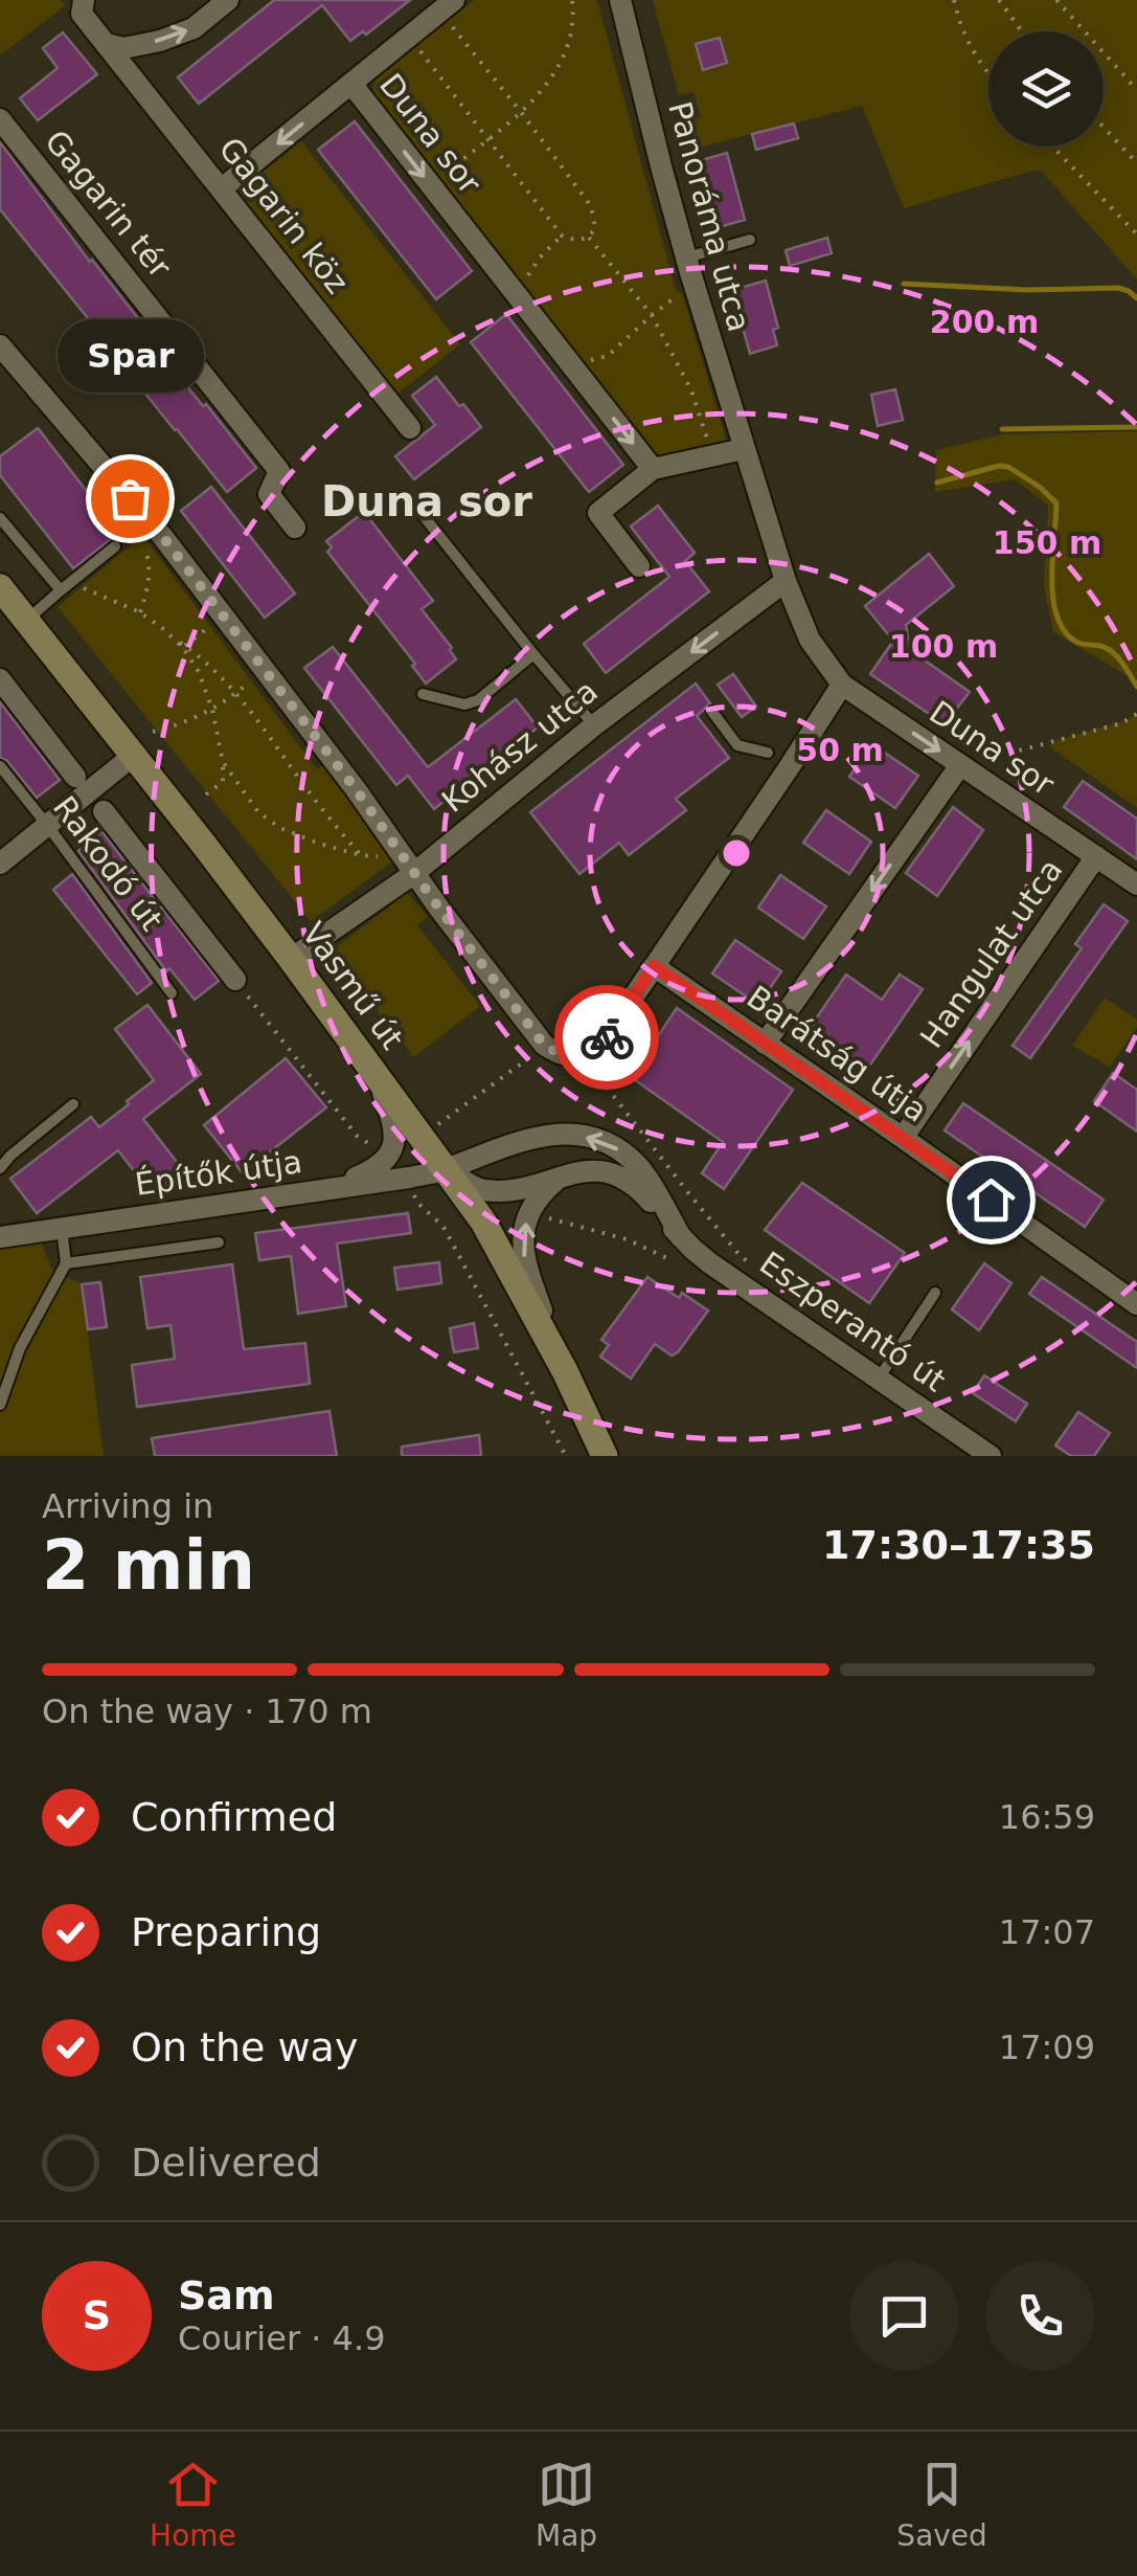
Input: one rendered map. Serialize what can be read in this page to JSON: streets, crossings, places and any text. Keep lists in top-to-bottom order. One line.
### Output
{"streets":{"street":["Duna sor","Gagarin tér","Gagarin köz","Panoráma utca","Kohász utca","Hangulat utca","Vasmű út","Barátság útja","Építők útja","Eszperantó út"],"lane":["Rakodó út"]},"crossings":[["Duna sor","Panoráma utca"],["Duna sor","Kohász utca"],["Duna sor","Hangulat utca"],["Kohász utca","Vasmű út"],["Hangulat utca","Barátság útja"],["Vasmű út","Építők útja"],["Vasmű út","Eszperantó út"],["Építők útja","Eszperantó út"]],"one_way":["Duna sor"],"districts":["Duna sor"],"places":["Spar"],"page":{"bubble":"Spar","heading":["2 min","Arriving in","17:30–17:35"],"panel":["Sam","Courier · 4.9"],"bar":"On the way · 170 m","list":[["Confirmed","16:59"],["Preparing","17:07"],["On the way","17:09"],"Delivered"],"round":"S","tabs":["Home","Map","Saved"]},"rings":["200 m","150 m","100 m","50 m"]}
